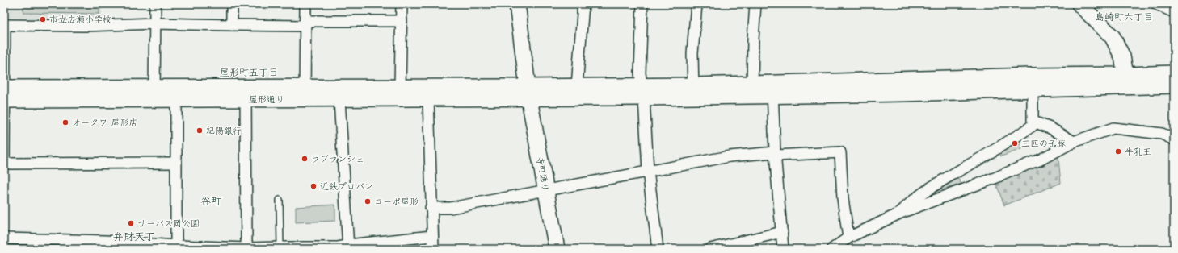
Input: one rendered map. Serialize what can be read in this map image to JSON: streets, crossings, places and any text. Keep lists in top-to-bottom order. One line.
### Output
{"streets":{"street":["屋形通り","寺町通り"]},"crossings":[["屋形通り","寺町通り"]],"districts":["島崎町六丁目","屋形町五丁目","谷町","弁財天丁"],"places":["市立広瀬小学校","オークワ 屋形店","紀陽銀行","三匹の子豚","牛乳王","ラブランシェ","近鉄プロパン","コーポ屋形","サーパス岡公園"]}
